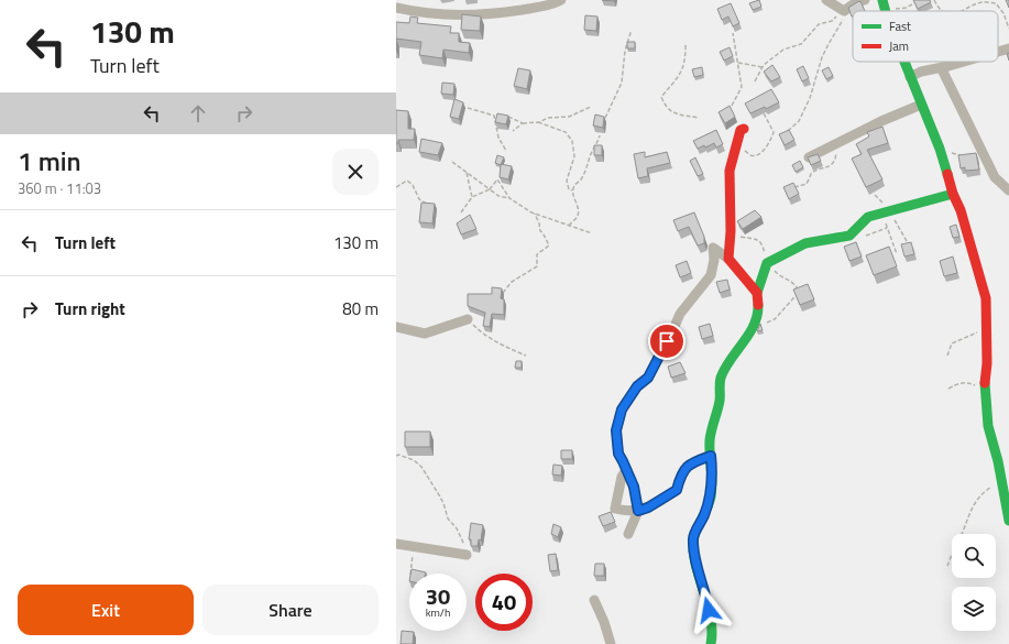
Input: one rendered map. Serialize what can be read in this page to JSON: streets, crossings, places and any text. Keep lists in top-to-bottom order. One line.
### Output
{"legend":["Fast","Jam"],"page":{"turn":["130 m","Turn left"],"heading":["1 min","360 m · 11:03"],"list":[{"name":"Turn left","value":"130 m"},{"name":"Turn right","value":"80 m"}],"speed":"30 km/h","limit":"40","buttons":["Exit","Share"]}}
